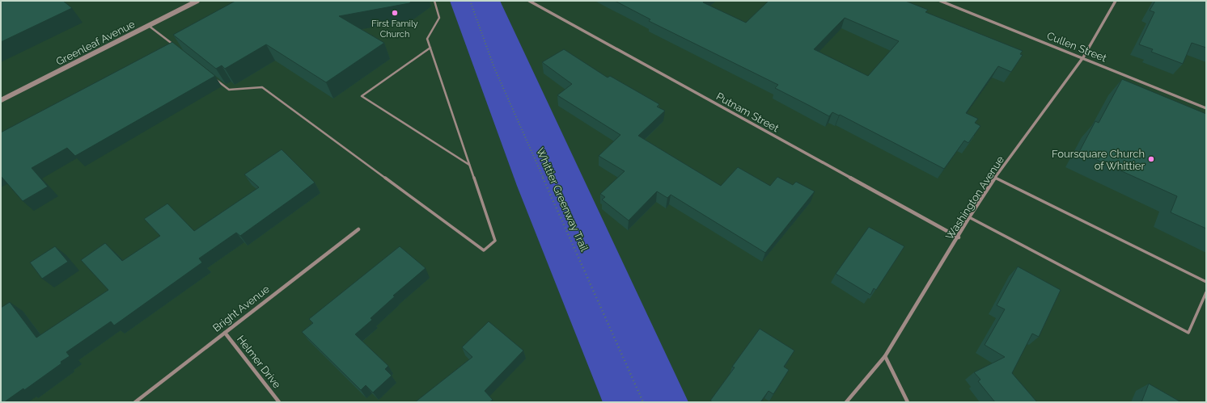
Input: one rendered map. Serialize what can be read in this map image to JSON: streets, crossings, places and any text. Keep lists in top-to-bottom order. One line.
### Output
{"streets":{"street":["Greenleaf Avenue","Cullen Street","Putnam Street","Washington Avenue","Bright Avenue","Helmer Drive"],"path":["Whittier Greenway Trail"]},"crossings":[["Cullen Street","Washington Avenue"],["Putnam Street","Washington Avenue"],["Bright Avenue","Helmer Drive"]],"places":["First Family Church","Foursquare Church of Whittier"]}
